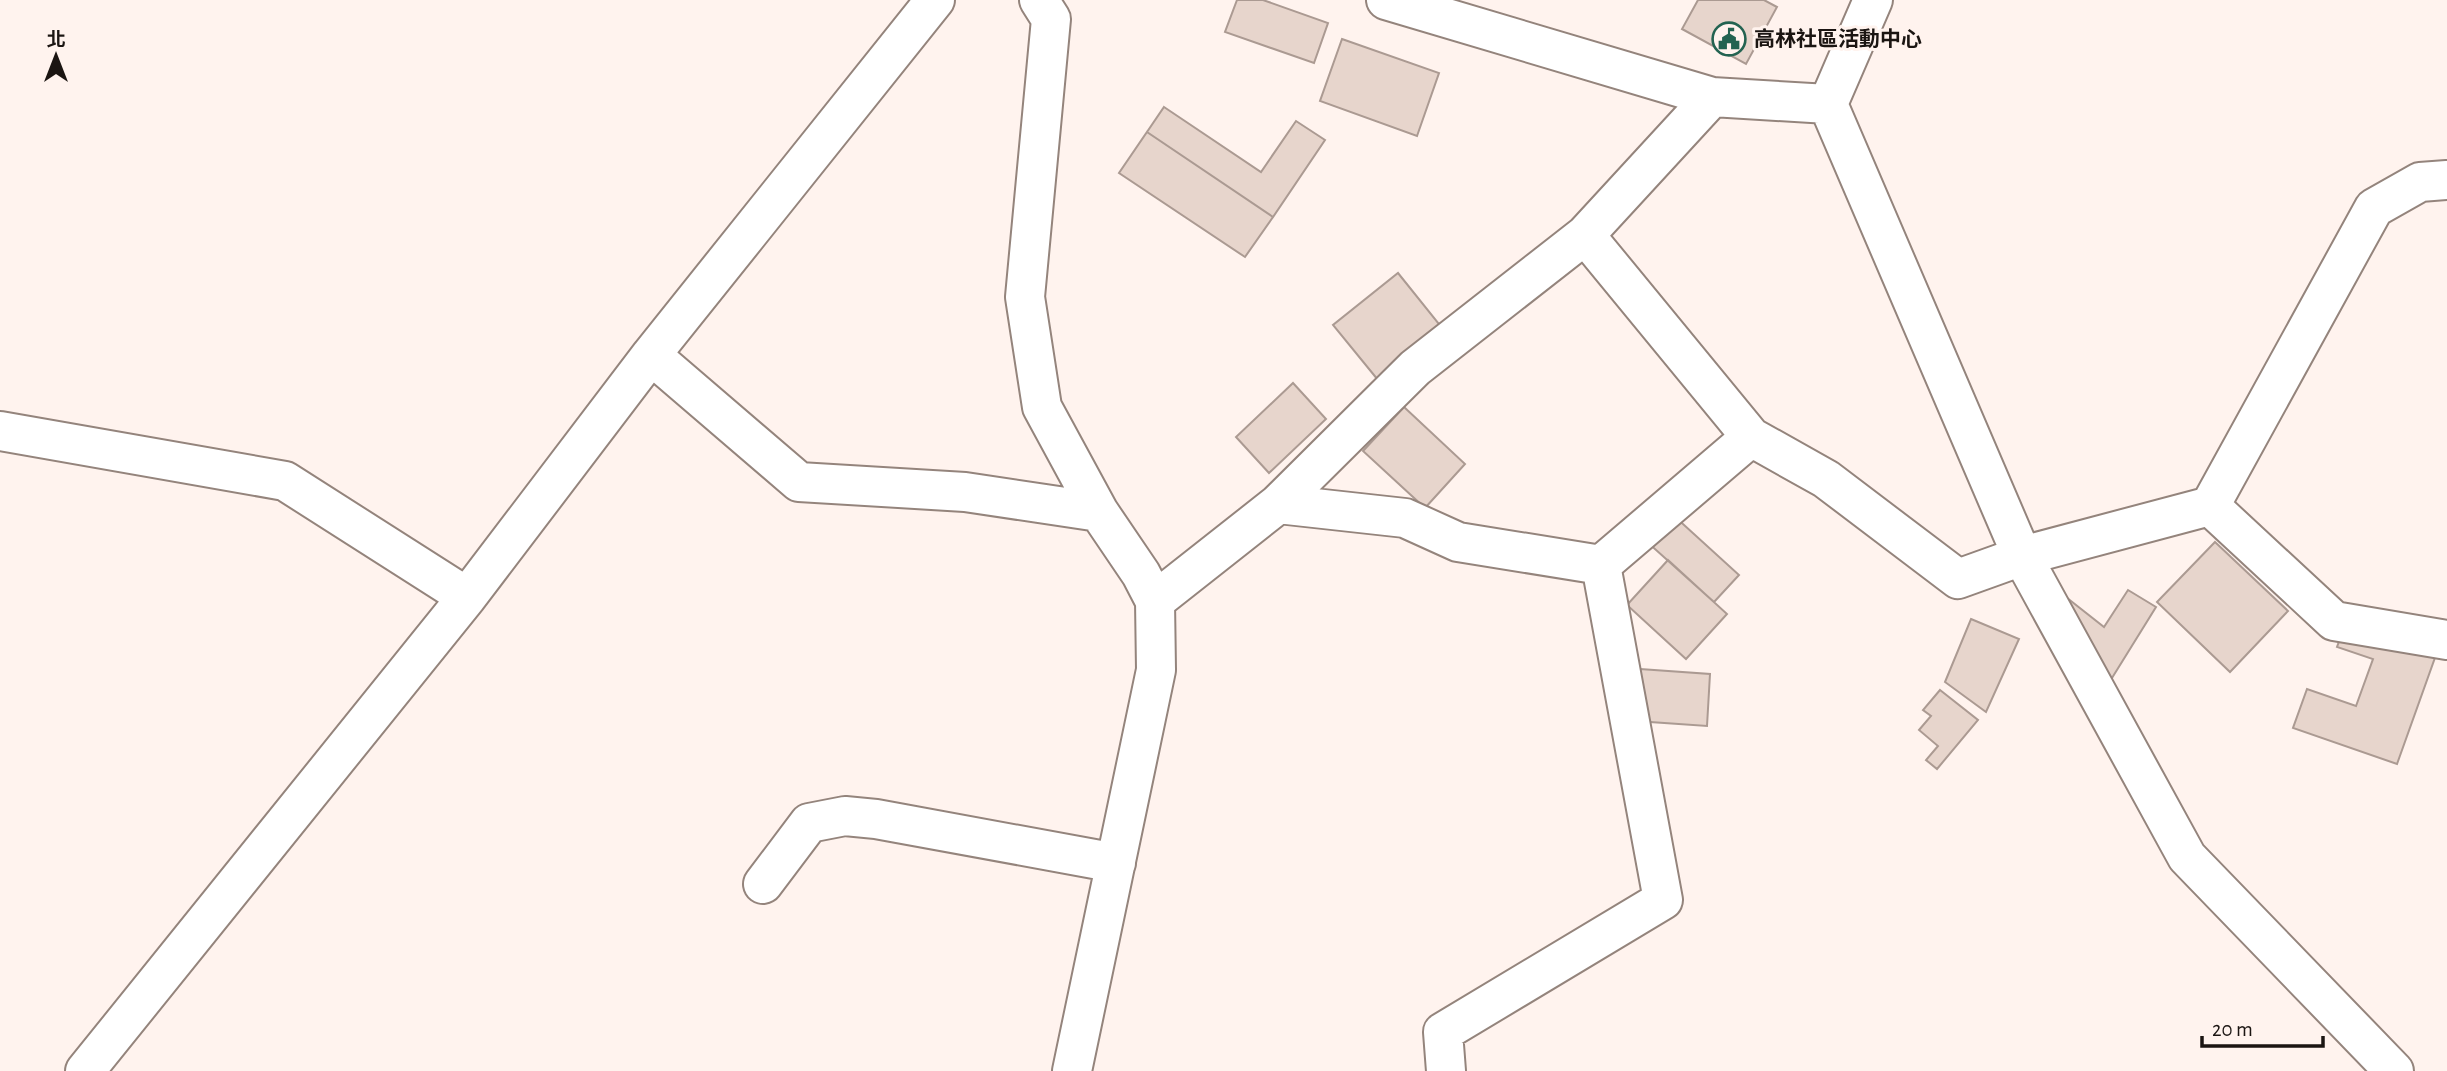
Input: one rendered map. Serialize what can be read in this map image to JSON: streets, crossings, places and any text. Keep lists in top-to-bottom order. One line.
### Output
{"places":{"public building":["高林社區活動中心"]},"scale_bar":"20 m","north":"top"}
